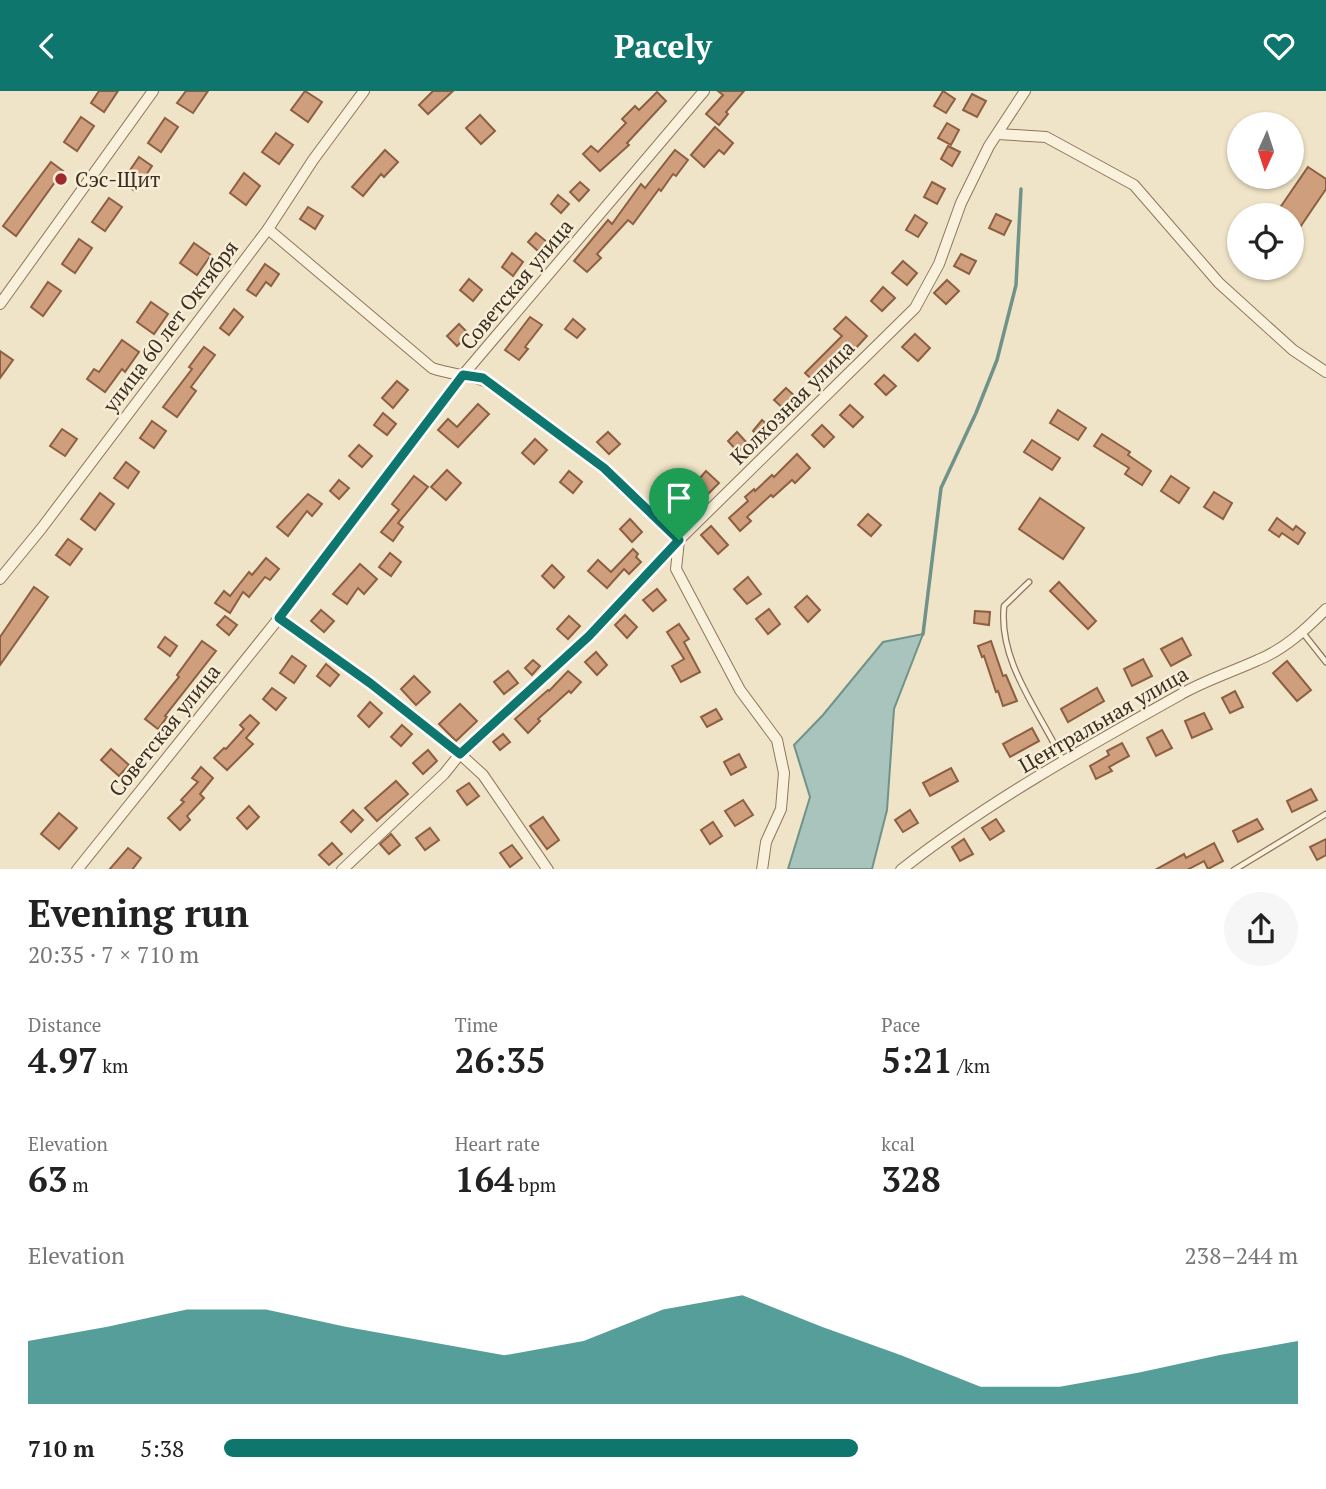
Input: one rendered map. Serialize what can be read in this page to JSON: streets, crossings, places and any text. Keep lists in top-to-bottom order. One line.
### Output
{"streets":{"street":["Советская улица","улица 60 лет Октября","Колхозная улица","Центральная улица"]},"places":["Сэс-Щит"],"north":"bottom","page":{"header":"Pacely","heading":["Evening run","20:35 · 7 × 710 m"],"stats":[["Distance","4.97 km"],["Time","26:35"],["Pace","5:21 /km"],["Elevation","63 m"],["Heart rate","164 bpm"],["kcal","328"]],"chart":["Elevation","238–244 m"],"list":[{"name":"710 m","note":"5:38"}]}}
